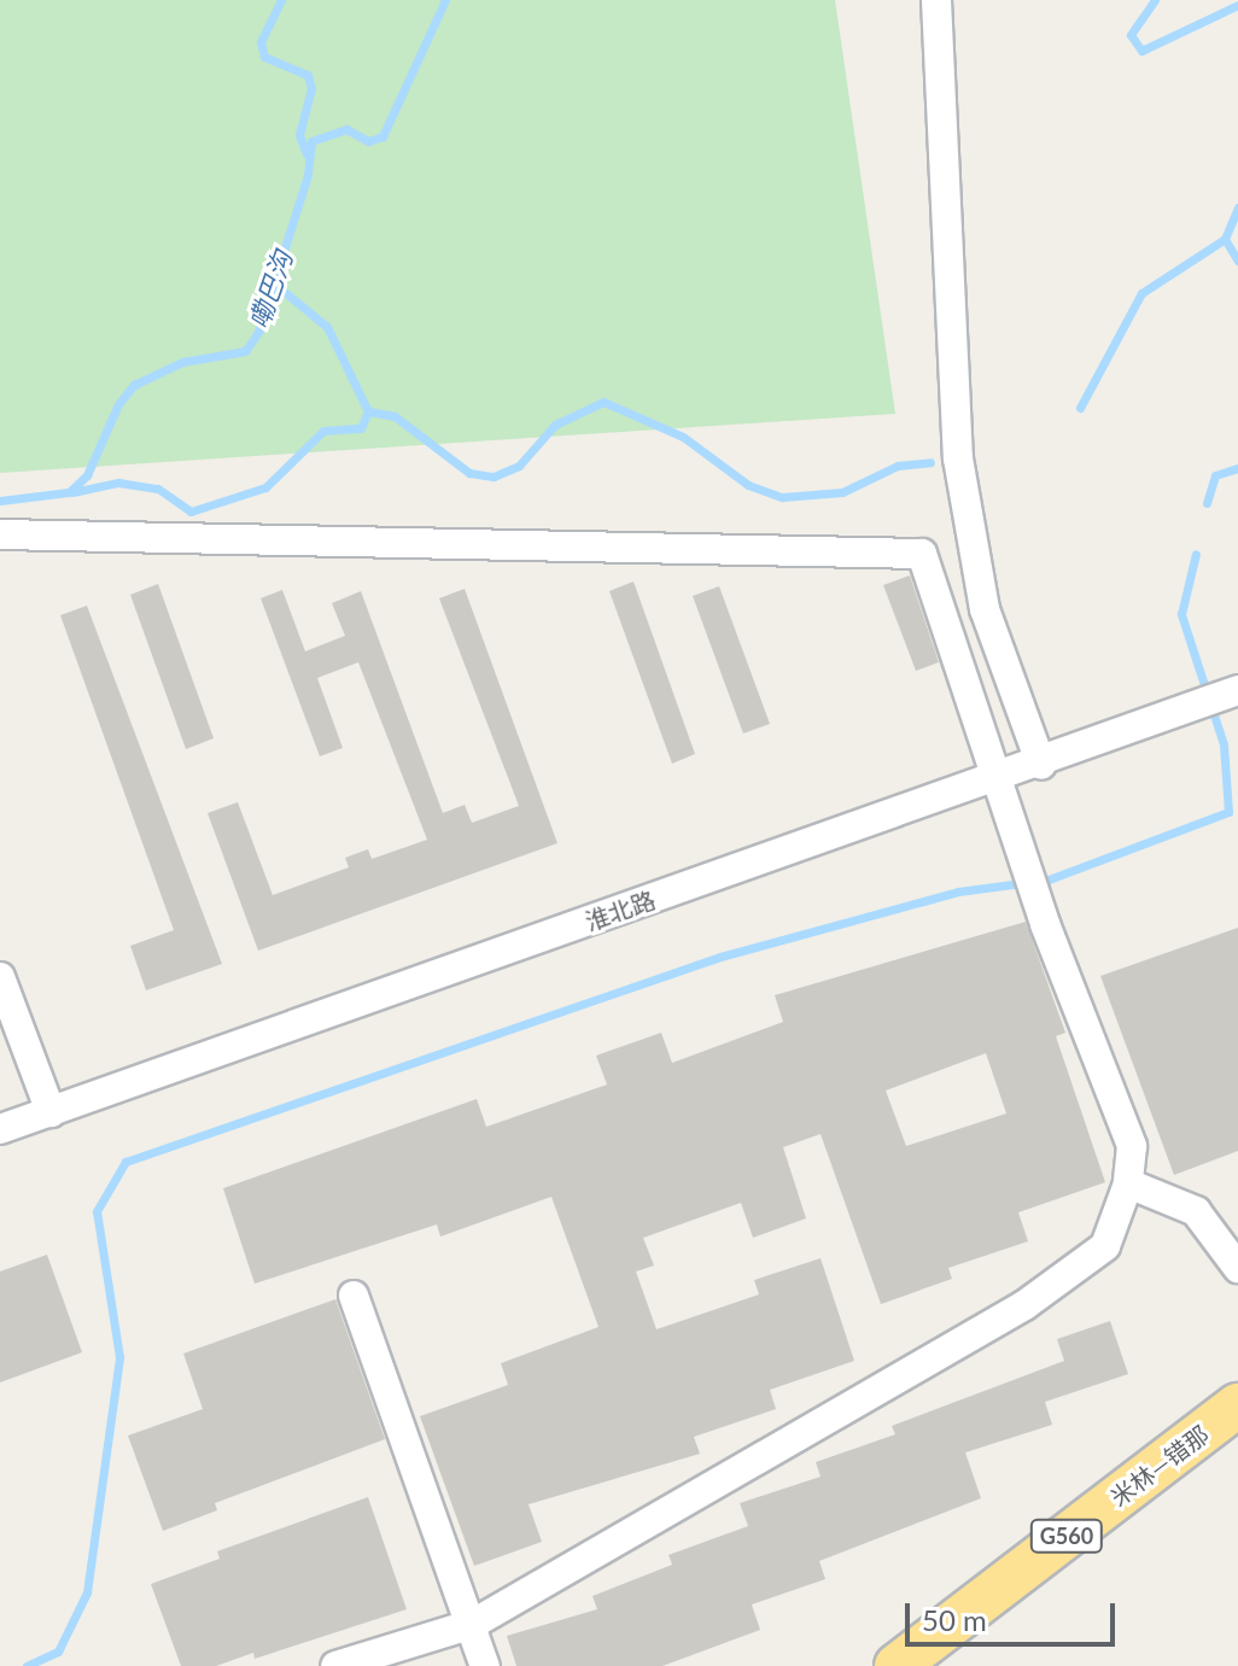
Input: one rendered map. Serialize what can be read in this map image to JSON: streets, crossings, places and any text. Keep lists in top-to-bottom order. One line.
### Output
{"streets":{"highway":["米林—错那","G560"],"street":["淮北路"]},"water":["嘞巴沟"],"scale_bar":"50 m"}
